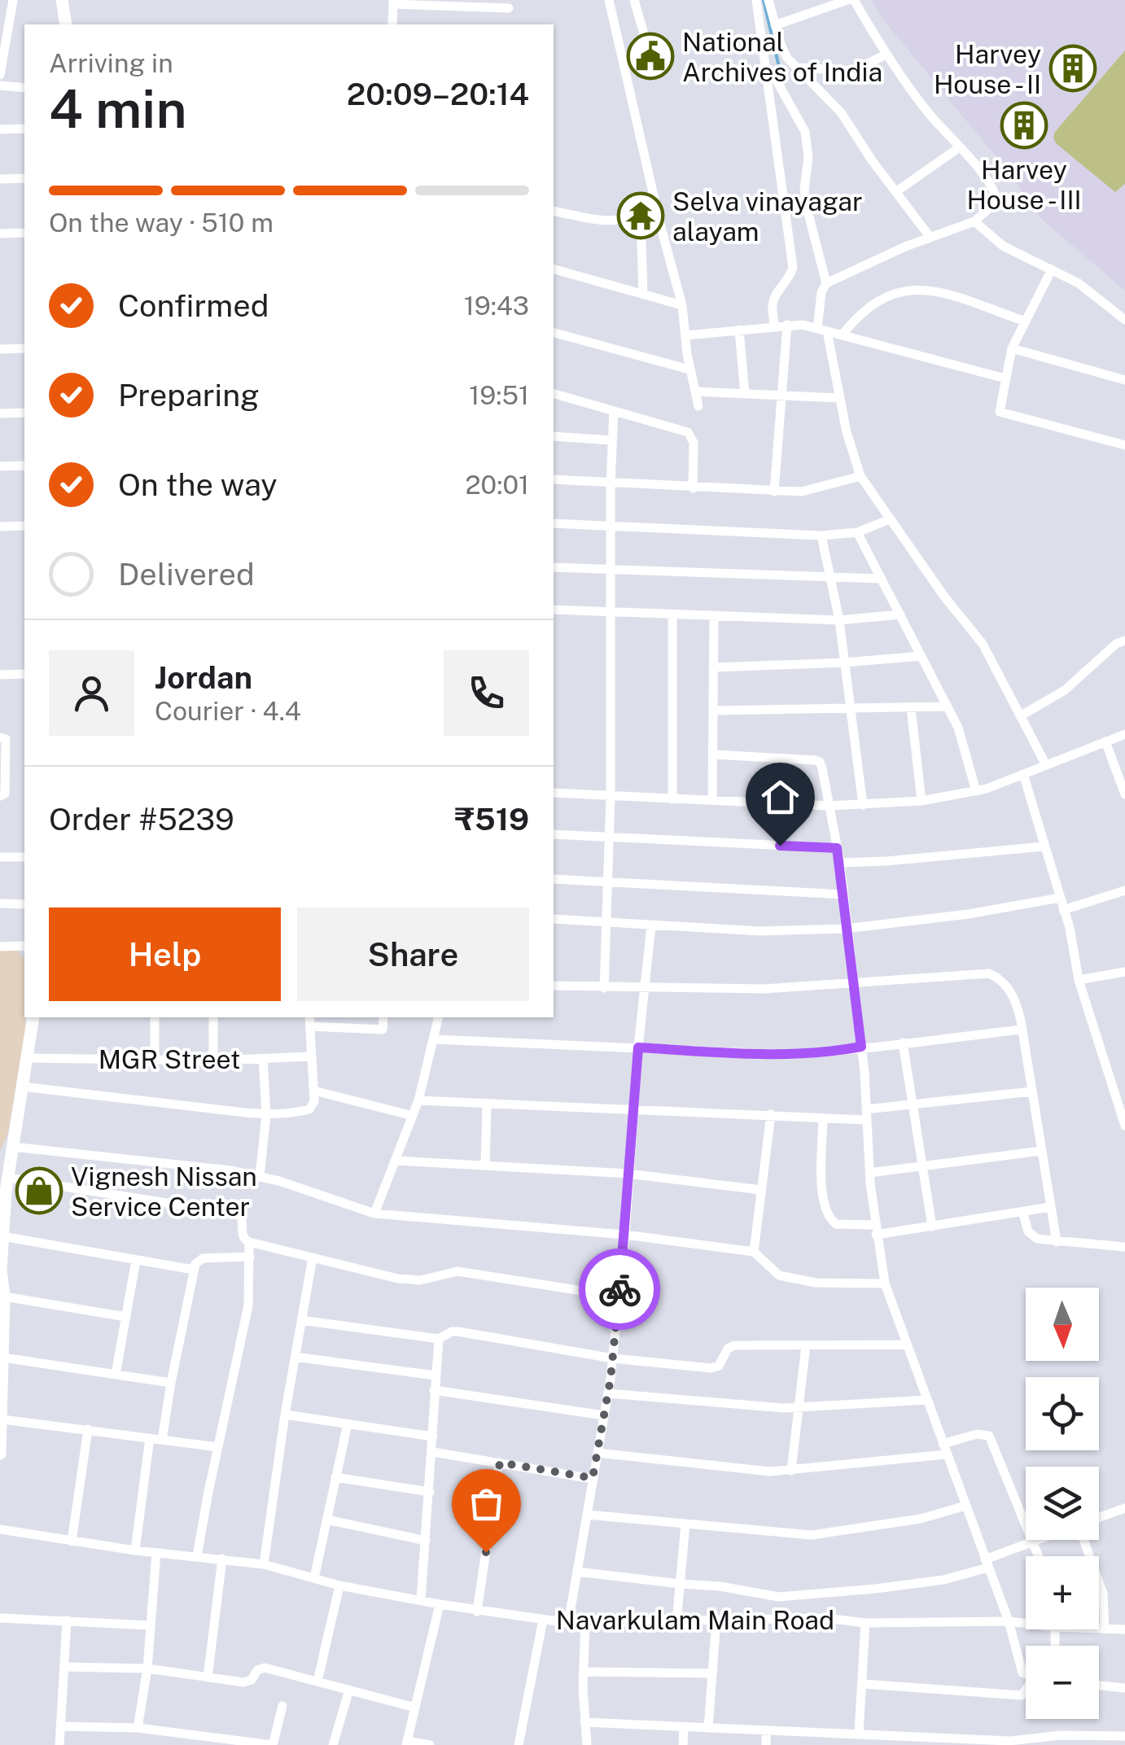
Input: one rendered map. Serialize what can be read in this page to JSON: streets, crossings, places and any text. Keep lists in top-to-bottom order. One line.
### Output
{"streets":{"street":["MGR Street","Navarkulam Main Road"]},"places":{"public building":["National Archives of India"],"building":["Harvey House - II","Harvey House - III"],"temple":["Selva vinayagar alayam"],"shop":["Vignesh Nissan Service Center"]},"north":"bottom","page":{"heading":["4 min","Arriving in","20:09–20:14"],"panel":["Jordan","Courier · 4.4","Order #5239","₹519"],"bar":"On the way · 510 m","list":[["Confirmed","19:43"],["Preparing","19:51"],["On the way","20:01"],"Delivered"],"buttons":["Help","Share"],"map_buttons":["+","−"]}}
